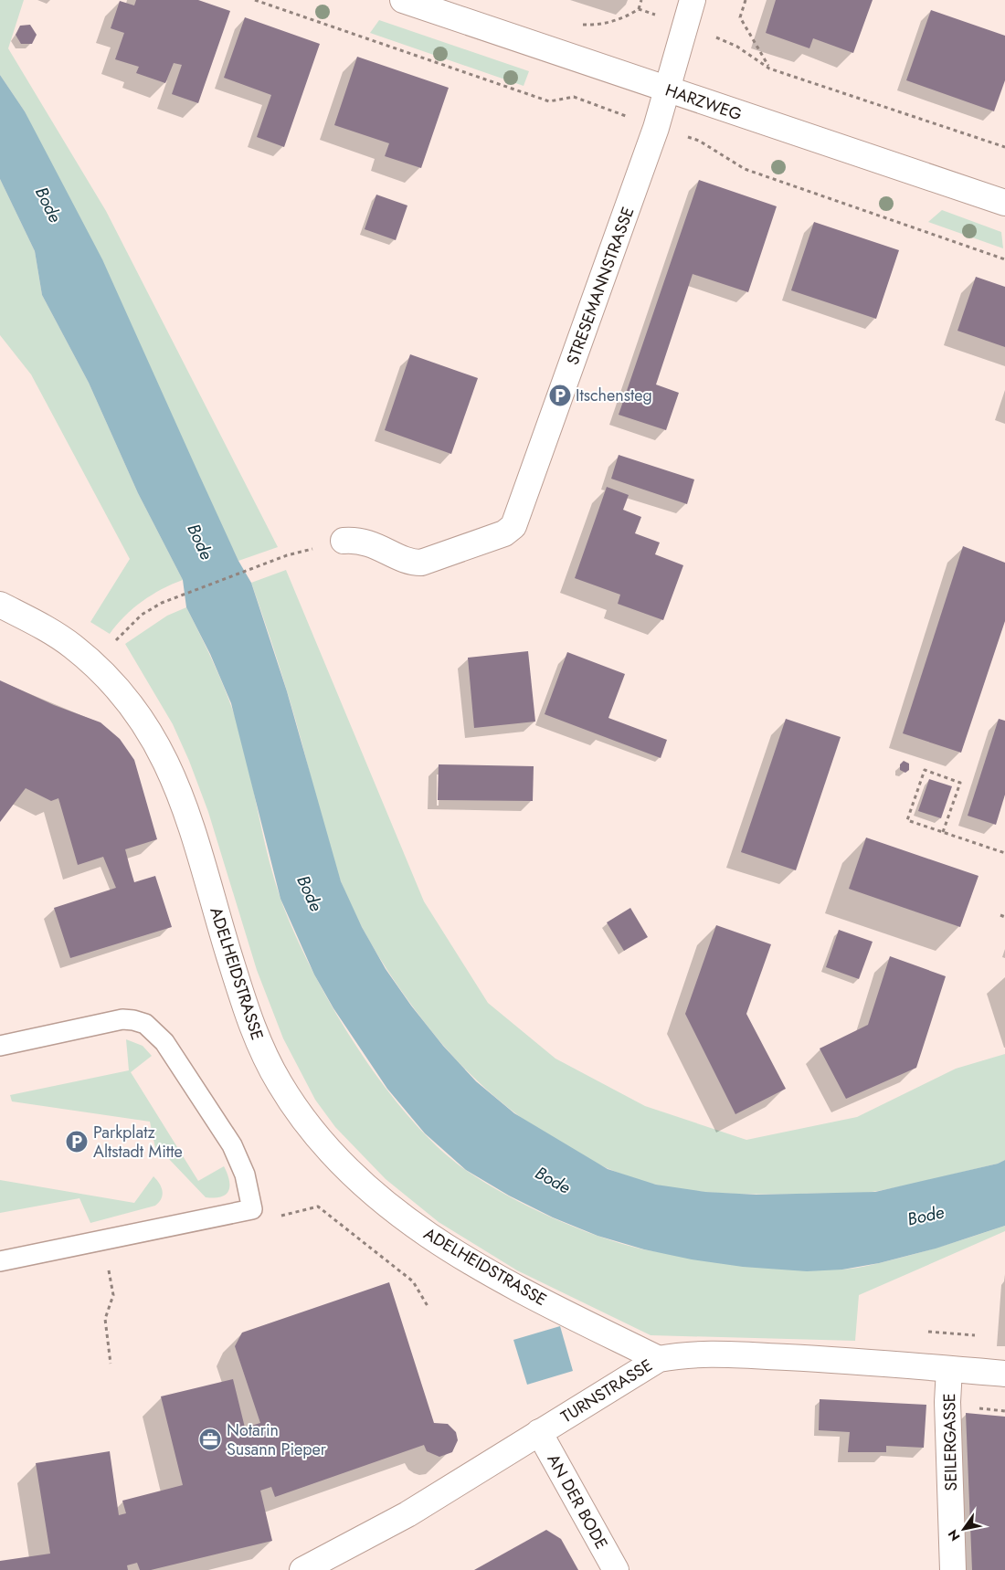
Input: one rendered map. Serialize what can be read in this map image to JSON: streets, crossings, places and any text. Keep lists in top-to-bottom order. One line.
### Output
{"streets":{"street":["HARZWEG","STRESEMANNSTRASSE","ADELHEIDSTRASSE","TURNSTRASSE","SEILERGASSE","AN DER BODE"]},"crossings":[["HARZWEG","STRESEMANNSTRASSE"],["ADELHEIDSTRASSE","TURNSTRASSE"],["TURNSTRASSE","SEILERGASSE"],["TURNSTRASSE","AN DER BODE"]],"water":["Bode"],"places":{"parking":["Itschensteg","Parkplatz Altstadt Mitte"],"office":["Notarin Susann Pieper"]},"north":"bottom left"}
